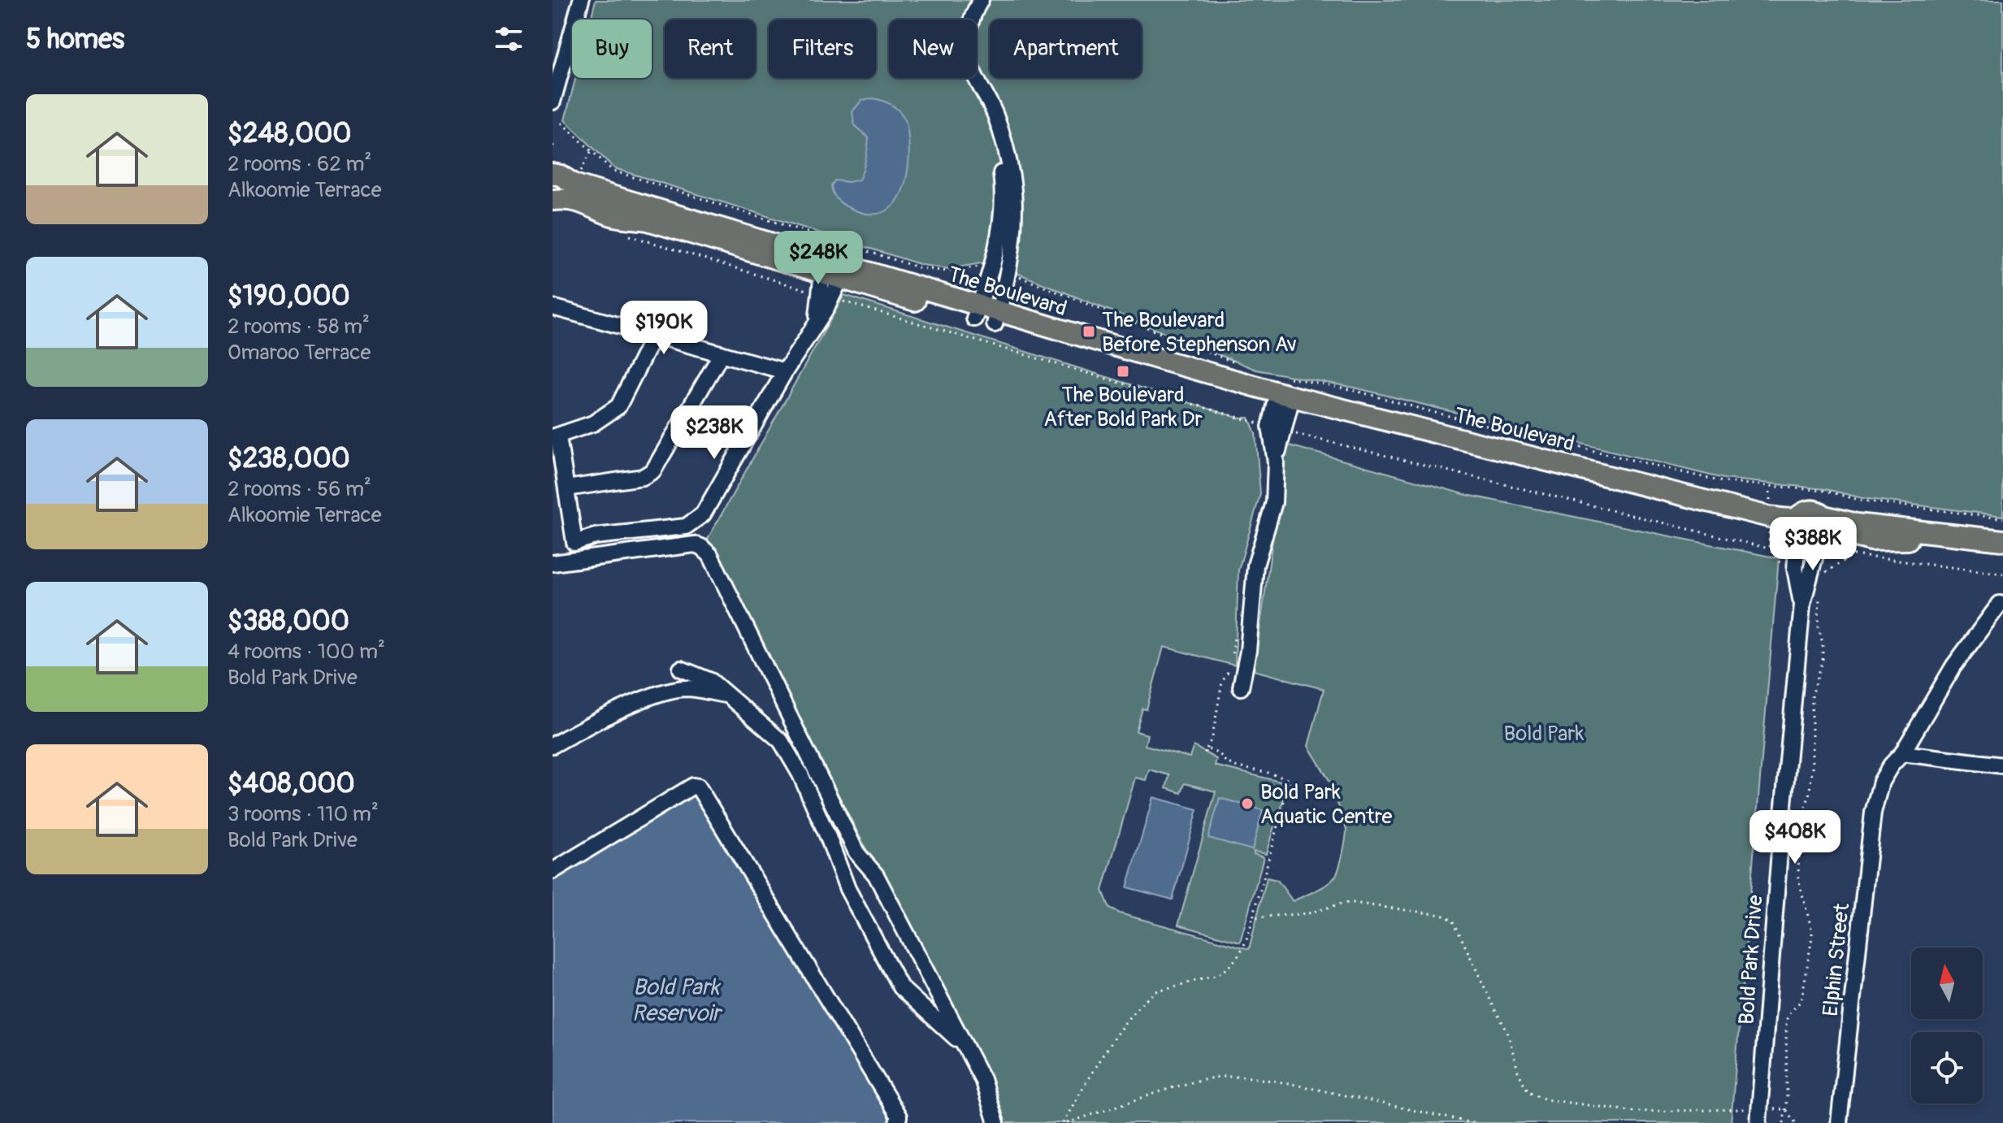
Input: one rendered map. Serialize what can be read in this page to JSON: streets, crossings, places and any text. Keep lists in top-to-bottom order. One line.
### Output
{"streets":{"main road":["The Boulevard"],"street":["Bold Park Drive","Elphin Street"]},"crossings":[["The Boulevard","Bold Park Drive"]],"water":["Bold Park Reservoir"],"parks":["Bold Park"],"places":{"transit":["The Boulevard Before Stephenson Av","The Boulevard After Bold Park Dr"],"other":["Bold Park Aquatic Centre"]},"north":"top","page":{"heading":"5 homes","chip":["Buy","Rent","Filters","New","Apartment"],"list":[{"name":"$248,000","note":"2 rooms · 62 m² · Alkoomie Terrace"},{"name":"$190,000","note":"2 rooms · 58 m² · Omaroo Terrace"},{"name":"$238,000","note":"2 rooms · 56 m² · Alkoomie Terrace"},{"name":"$388,000","note":"4 rooms · 100 m² · Bold Park Drive"},{"name":"$408,000","note":"3 rooms · 110 m² · Bold Park Drive"}],"price":["$248K","$190K","$238K","$388K","$408K"]}}
